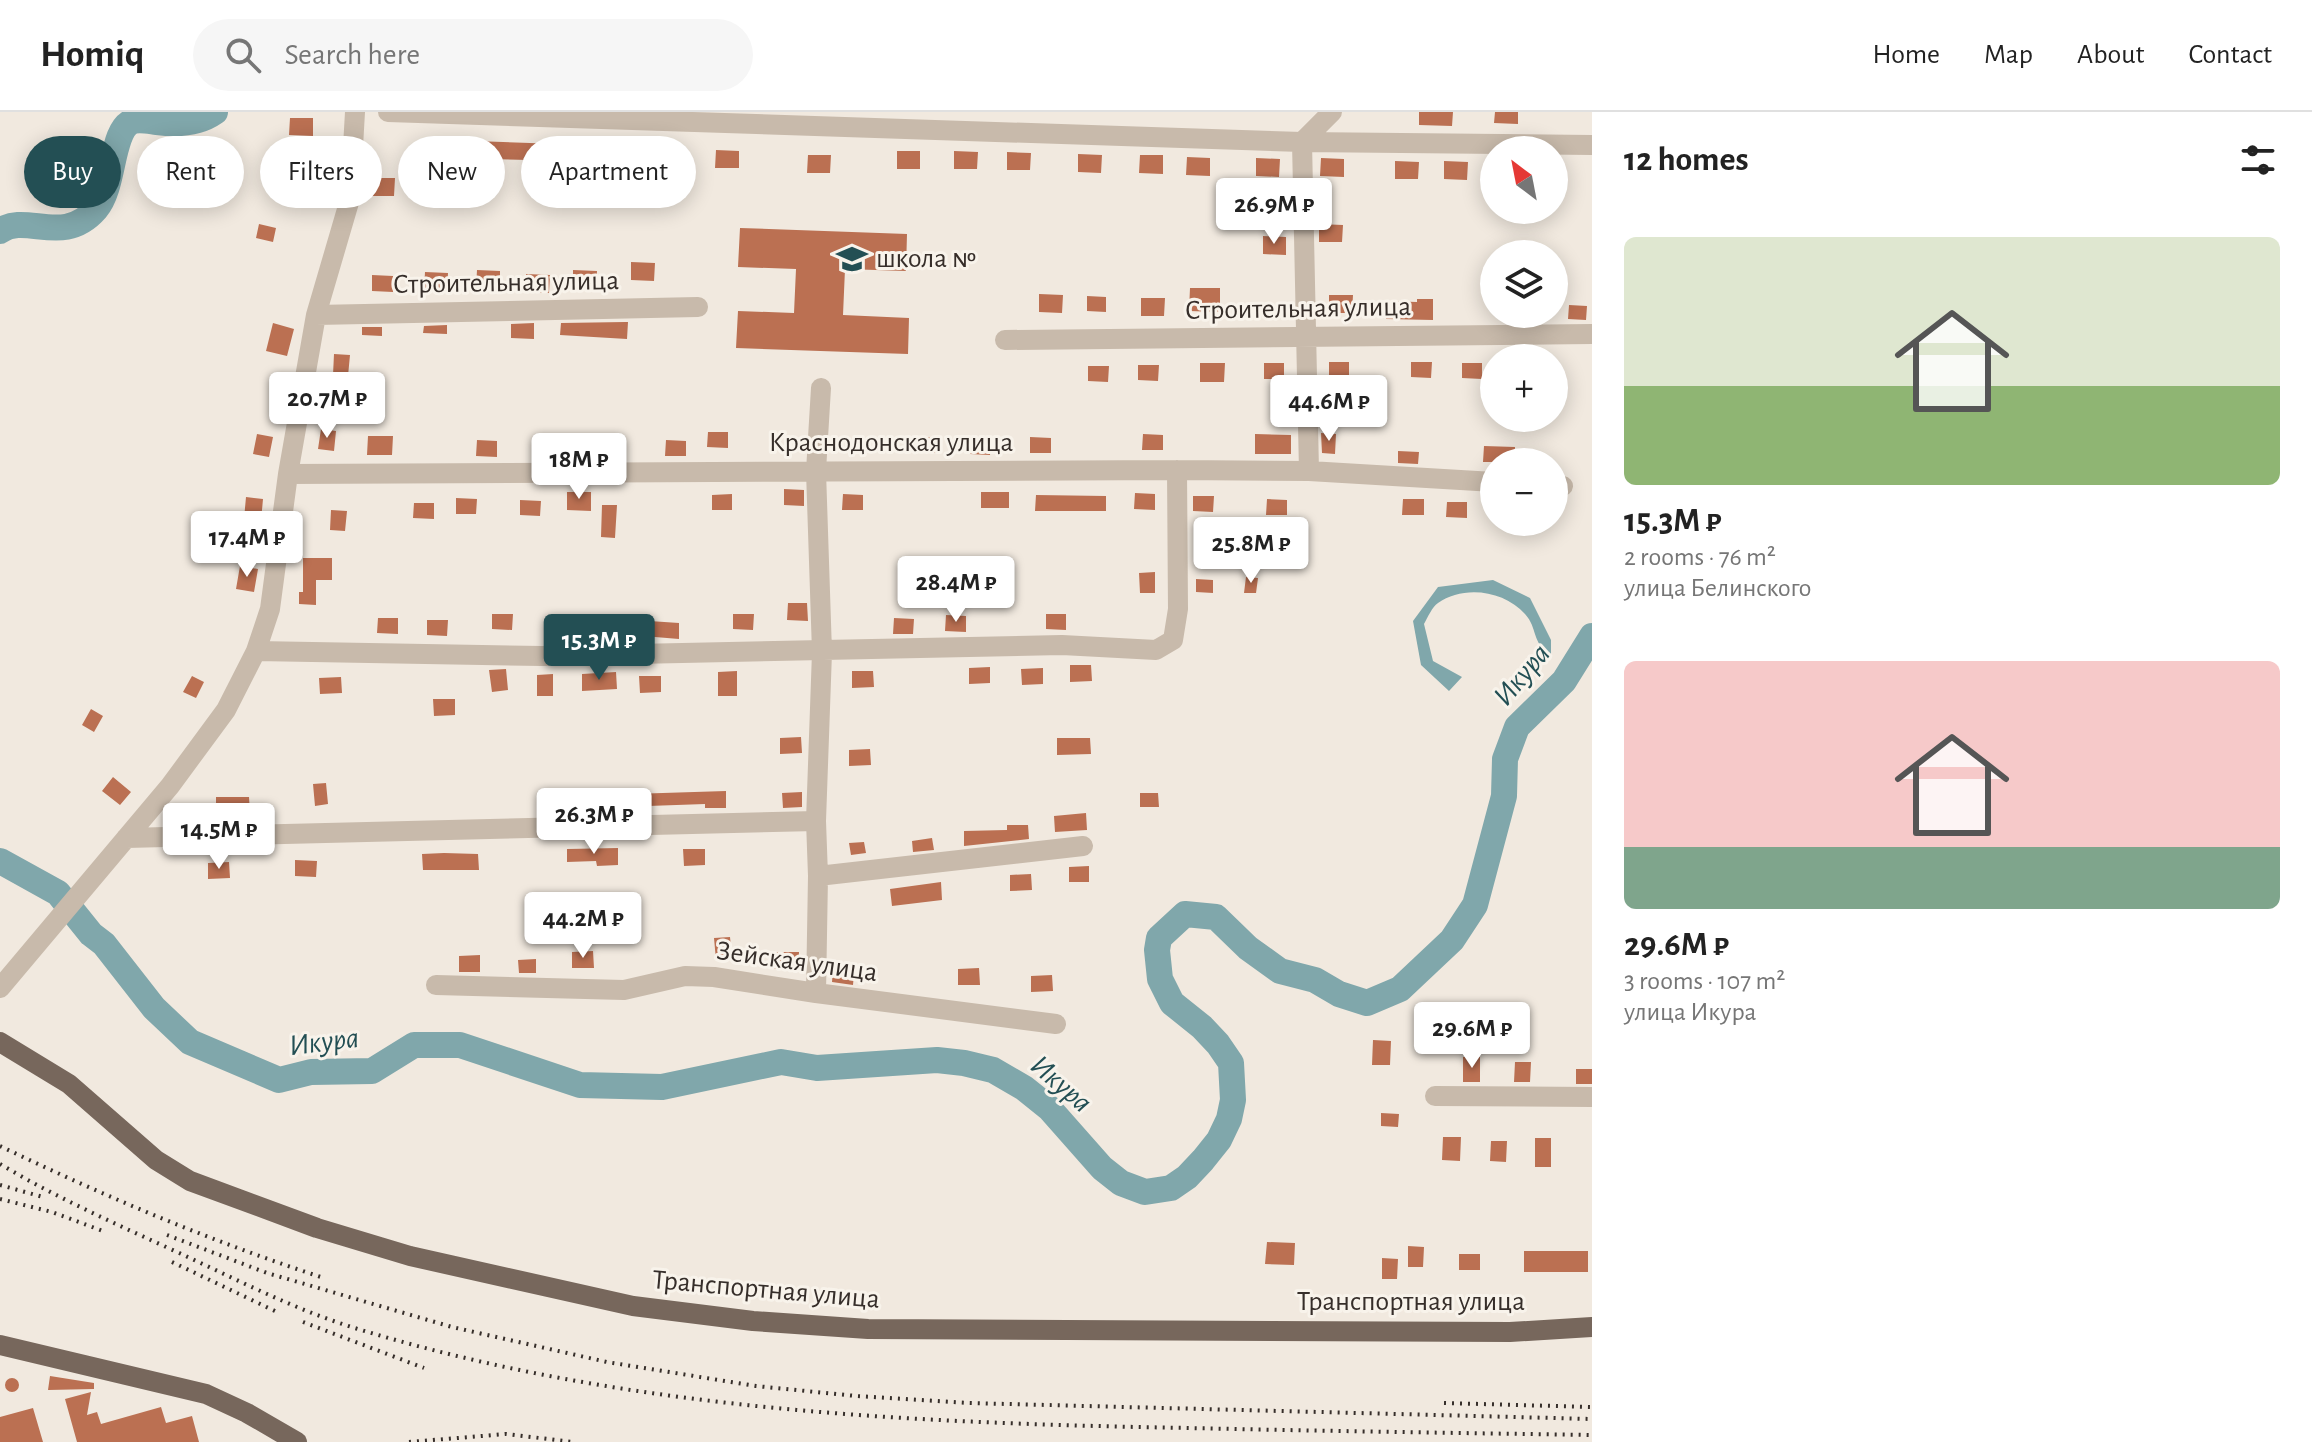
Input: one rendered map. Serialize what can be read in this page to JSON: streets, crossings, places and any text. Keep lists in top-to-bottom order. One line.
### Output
{"streets":{"main road":["Транспортная улица"],"street":["Строительная улица","Краснодонская улица","Зейская улица"]},"water":["Икура"],"places":{"school or university":["школа №"]},"north":"top left","page":{"header":"Homiq","search":"Search here","nav":["Home","Map","About","Contact"],"heading":"12 homes","map_buttons":["+","−"],"chip":["Buy","Rent","Filters","New","Apartment"],"price":["26.9M ₽","20.7M ₽","44.6M ₽","18M ₽","17.4M ₽","25.8M ₽","28.4M ₽","15.3M ₽","26.3M ₽","14.5M ₽","44.2M ₽","29.6M ₽"],"list":[{"name":"15.3M ₽","note":"2 rooms · 76 m² · улица Белинского"},{"name":"29.6M ₽","note":"3 rooms · 107 m² · улица Икура"}]}}
